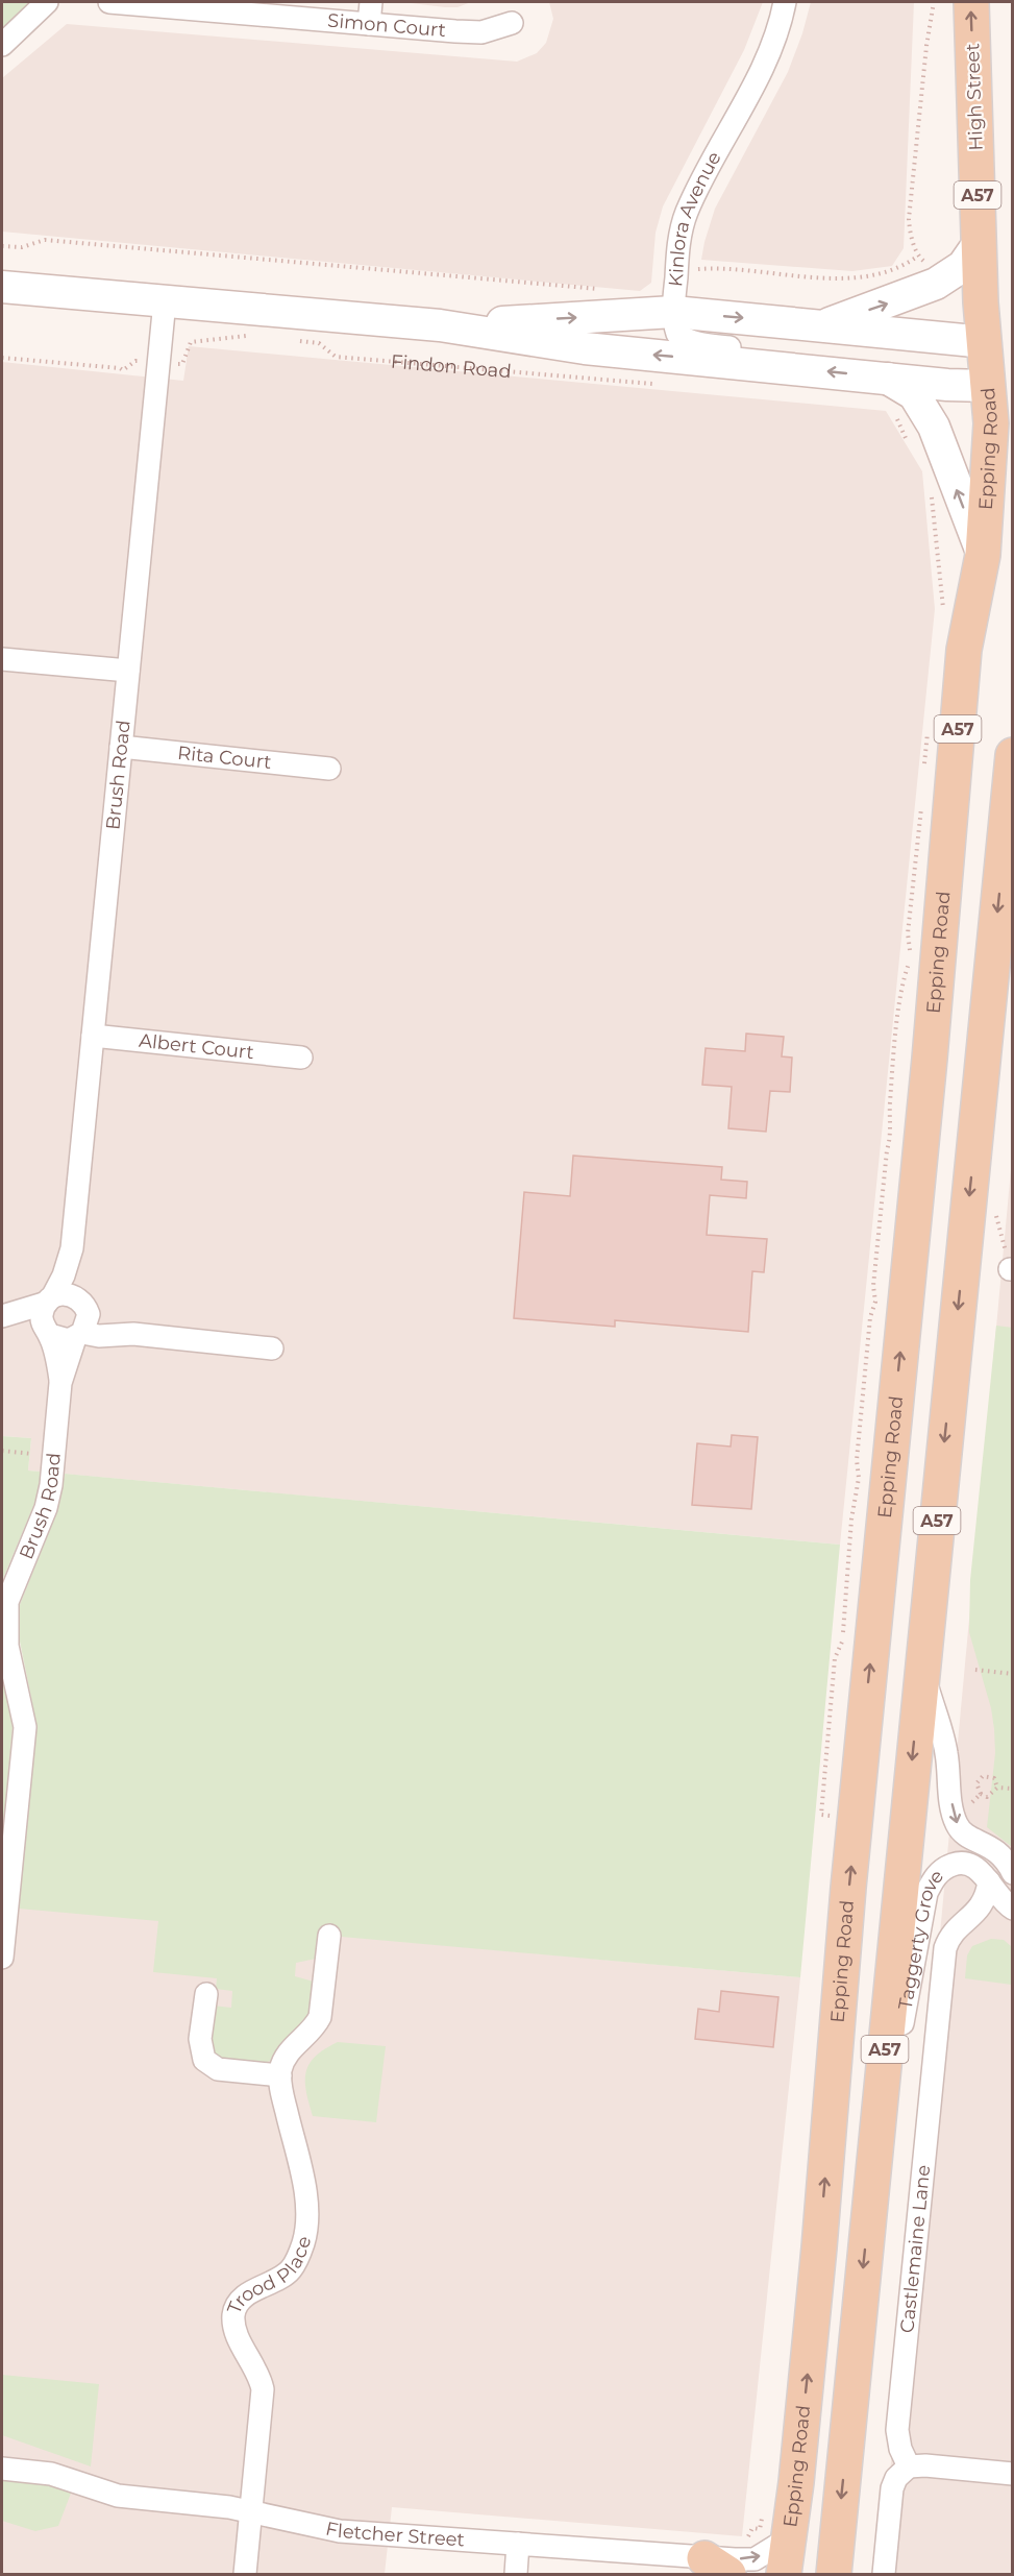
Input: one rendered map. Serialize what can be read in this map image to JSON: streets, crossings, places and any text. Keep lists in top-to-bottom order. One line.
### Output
{"streets":{"main road":["High Street","A57","Findon Road","Epping Road"],"street":["Simon Court","Kinlora Avenue","Rita Court","Brush Road","Albert Court","Taggerty Grove","Castlemaine Lane","Trood Place","Fletcher Street"]},"crossings":[["High Street","Findon Road"],["High Street","Epping Road"],["A57","Taggerty Grove"],["Kinlora Avenue","Findon Road"],["Findon Road","Epping Road"],["Findon Road","Brush Road"],["Epping Road","Fletcher Street"],["Rita Court","Brush Road"],["Brush Road","Albert Court"],["Taggerty Grove","Castlemaine Lane"],["Trood Place","Fletcher Street"]],"one_way":["High Street"]}
